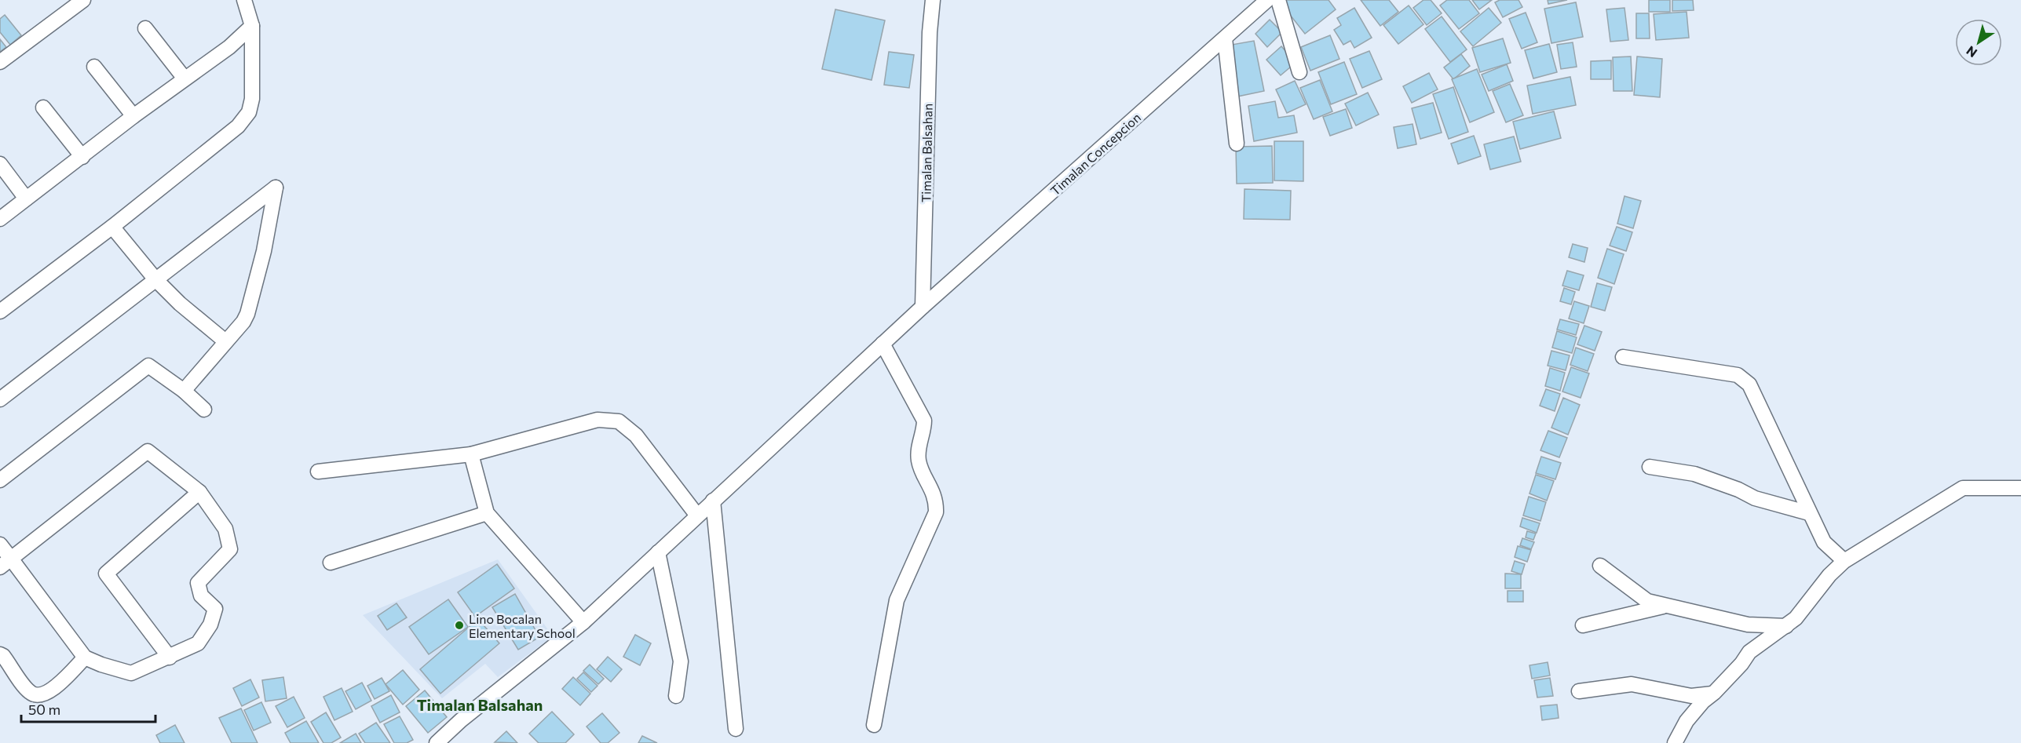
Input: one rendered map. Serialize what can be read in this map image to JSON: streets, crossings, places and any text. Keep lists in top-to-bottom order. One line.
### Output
{"streets":{"street":["Timalan Balsahan","Timalan Concepcion"]},"crossings":[["Timalan Balsahan","Timalan Concepcion"]],"districts":["Timalan Balsahan"],"places":["Lino Bocalan Elementary School"],"scale_bar":"50 m","north":"bottom left"}
